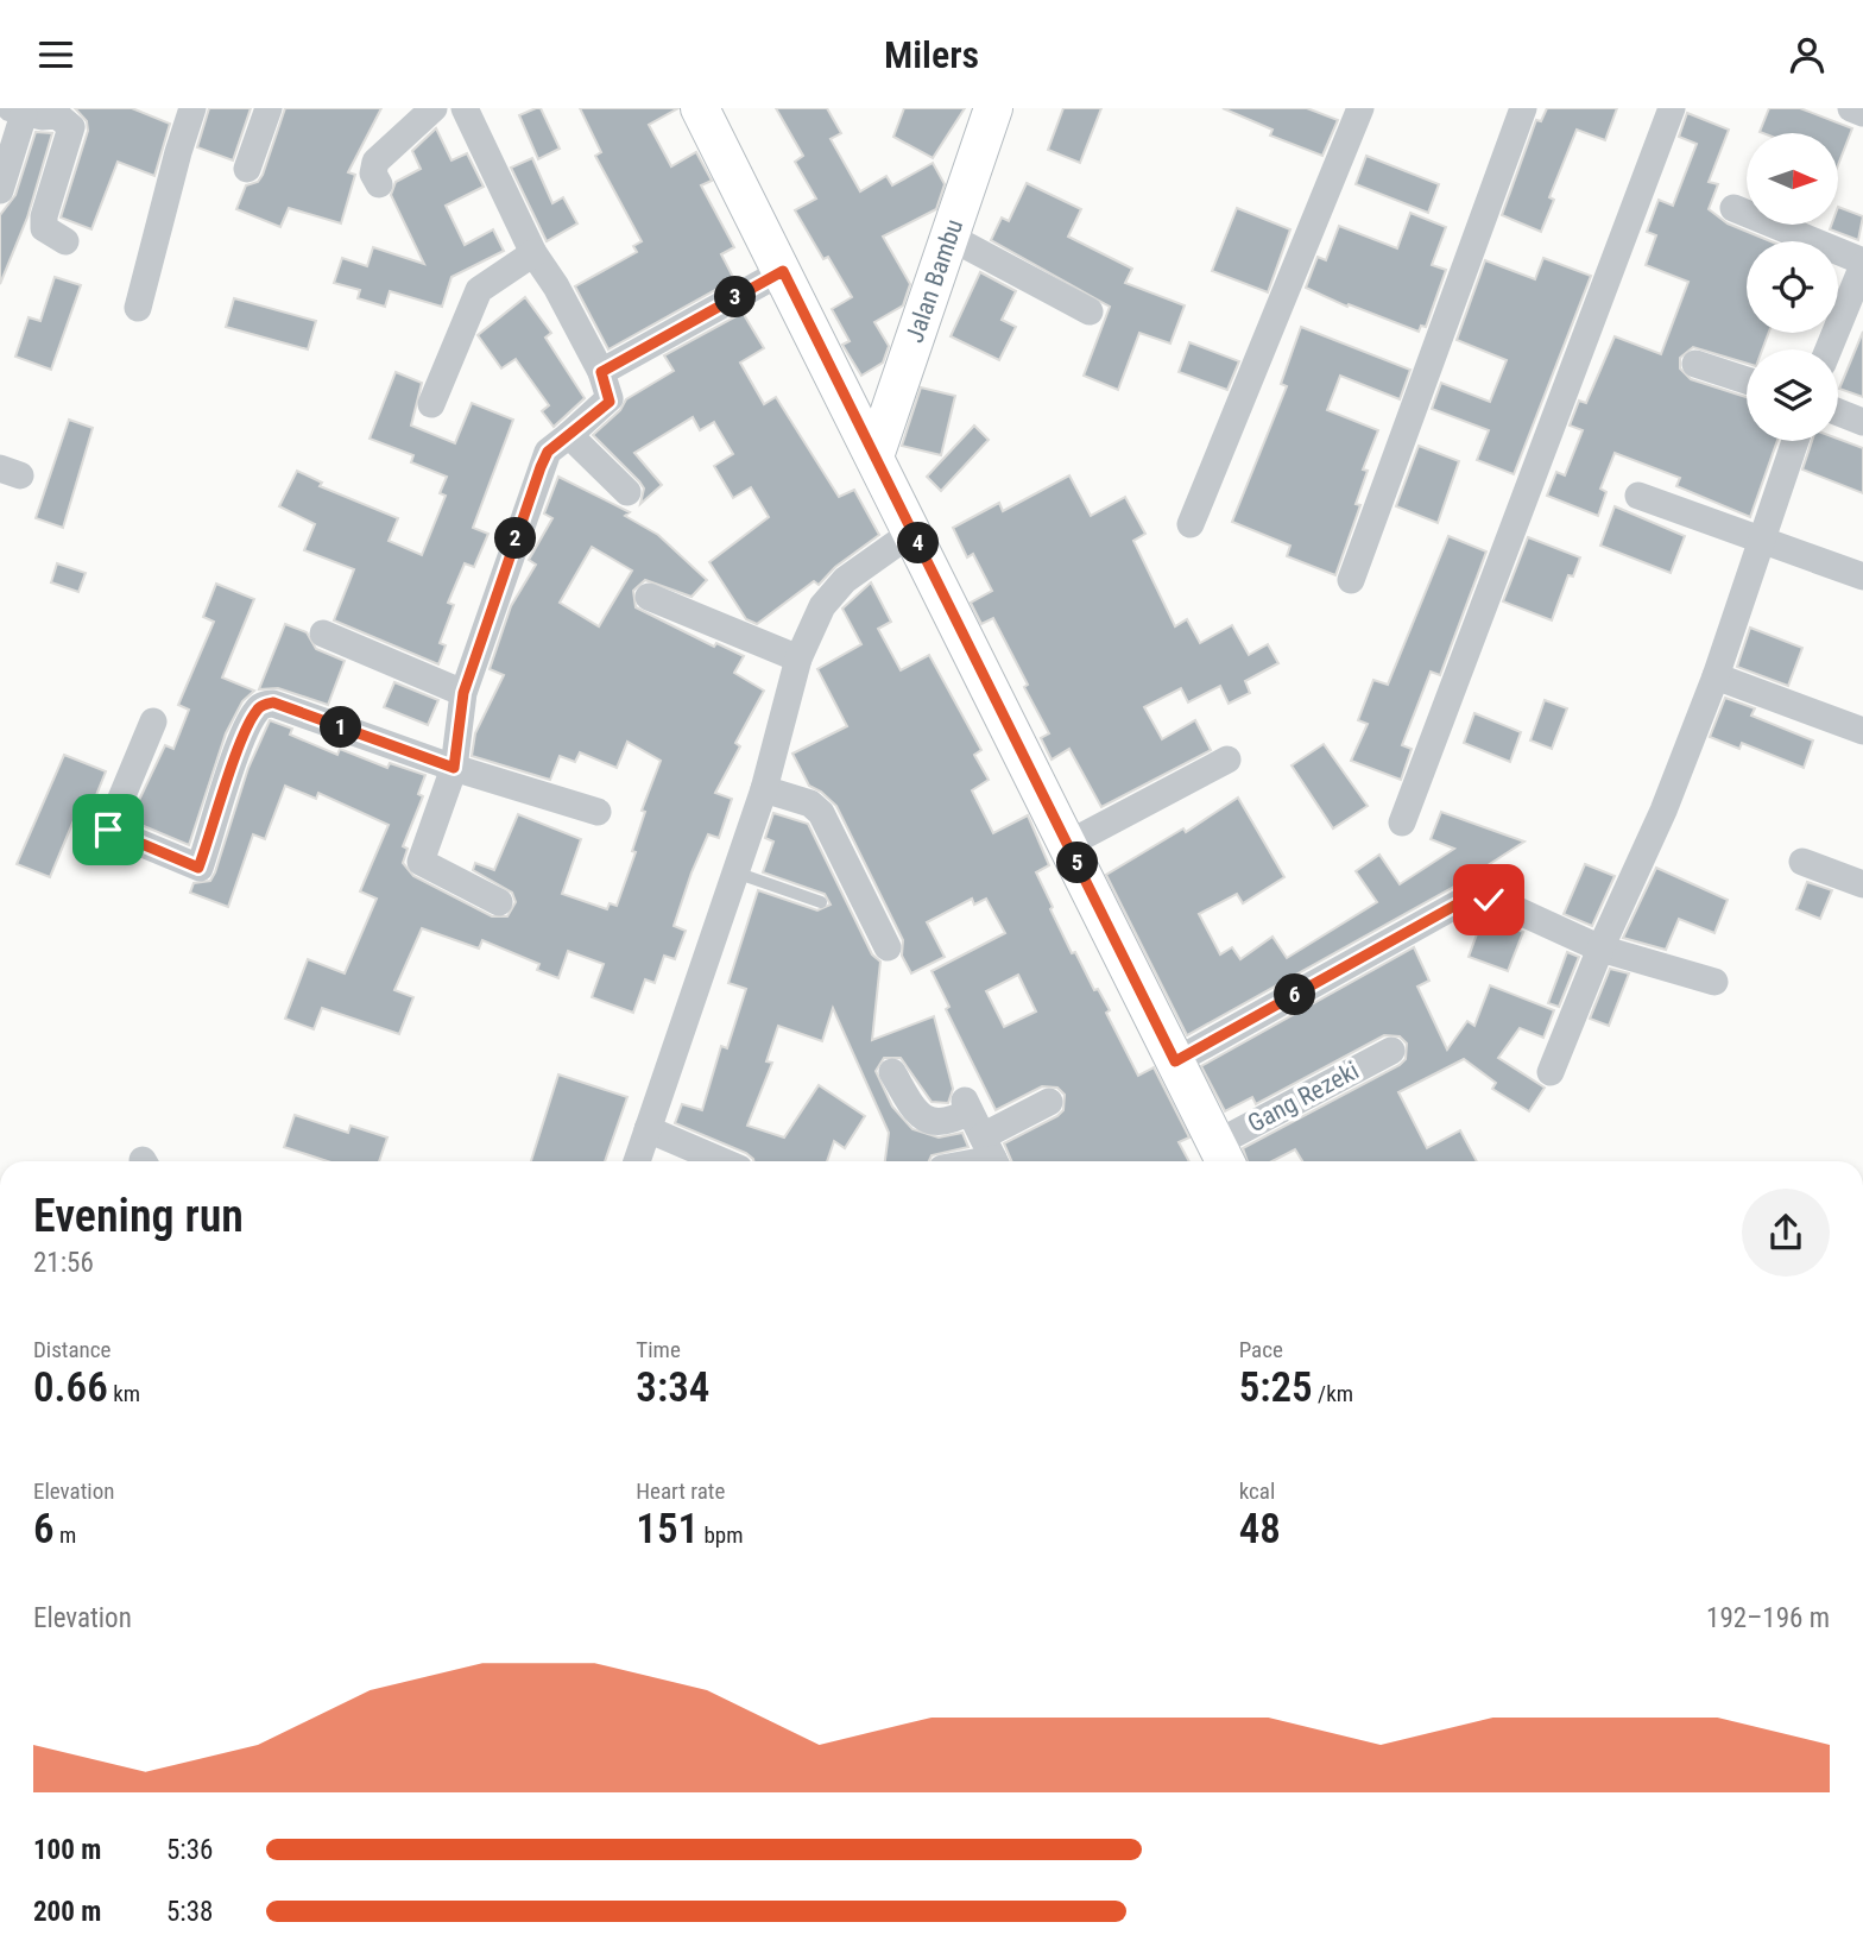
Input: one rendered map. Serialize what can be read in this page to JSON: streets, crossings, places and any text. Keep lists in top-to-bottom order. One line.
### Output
{"streets":{"main road":["Jalan Bambu"],"street":["Gang Rezeki"]},"north":"right","page":{"header":"Milers","pins":["3","2","4","1","5","6"],"heading":["Evening run","21:56"],"stats":[["Distance","0.66 km"],["Time","3:34"],["Pace","5:25 /km"],["Elevation","6 m"],["Heart rate","151 bpm"],["kcal","48"]],"chart":["Elevation","192–196 m"],"list":[{"name":"100 m","note":"5:36"},{"name":"200 m","note":"5:38"}]}}
